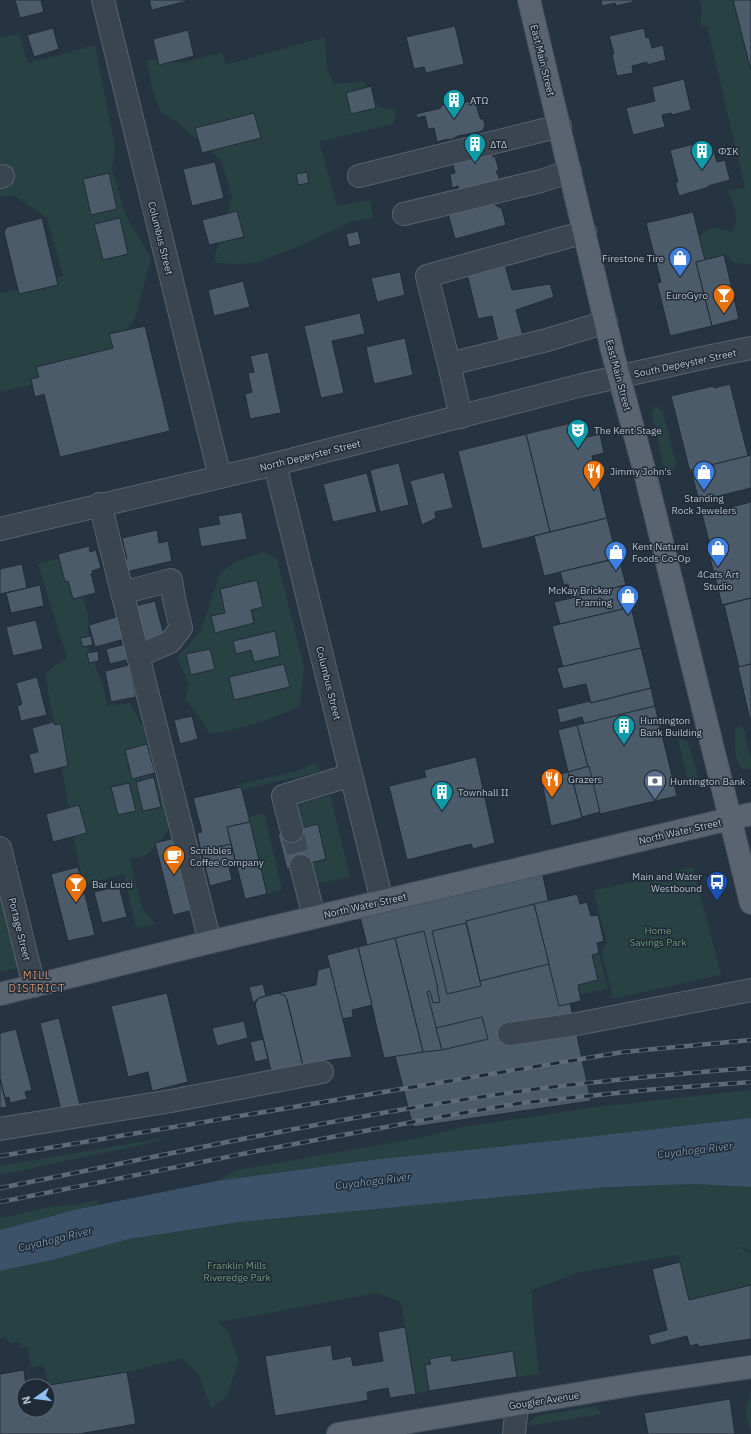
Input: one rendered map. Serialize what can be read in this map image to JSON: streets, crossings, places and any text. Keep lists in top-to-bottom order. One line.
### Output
{"streets":{"main road":["East Main Street","North Water Street","Gougler Avenue"],"street":["Columbus Street","South Depeyster Street","North Depeyster Street","Portage Street"]},"crossings":[["East Main Street","South Depeyster Street"],["East Main Street","North Depeyster Street"],["East Main Street","North Water Street"],["Columbus Street","North Depeyster Street"],["Columbus Street","North Water Street"],["South Depeyster Street","North Depeyster Street"],["North Water Street","Portage Street"]],"districts":["MILL DISTRICT"],"water":["Cuyahoga River"],"parks":["Home Savings Park","Franklin Mills Riveredge Park"],"places":{"building":["ΑΤΩ","ΔΤΔ","ΦΣΚ","Huntington Bank Building","Townhall II"],"shop":["Firestone Tire","Standing Rock Jewelers","4Cats Art Studio","Kent Natural Foods Co-Op","McKay Bricker Framing"],"bar":["EuroGyro","Bar Lucci"],"theatre":["The Kent Stage"],"restaurant":["Jimmy John's","Grazers"],"bank":["Huntington Bank"],"cafe":["Scribbles Coffee Company"],"bus stop":["Main and Water Westbound"]},"north":"left"}
